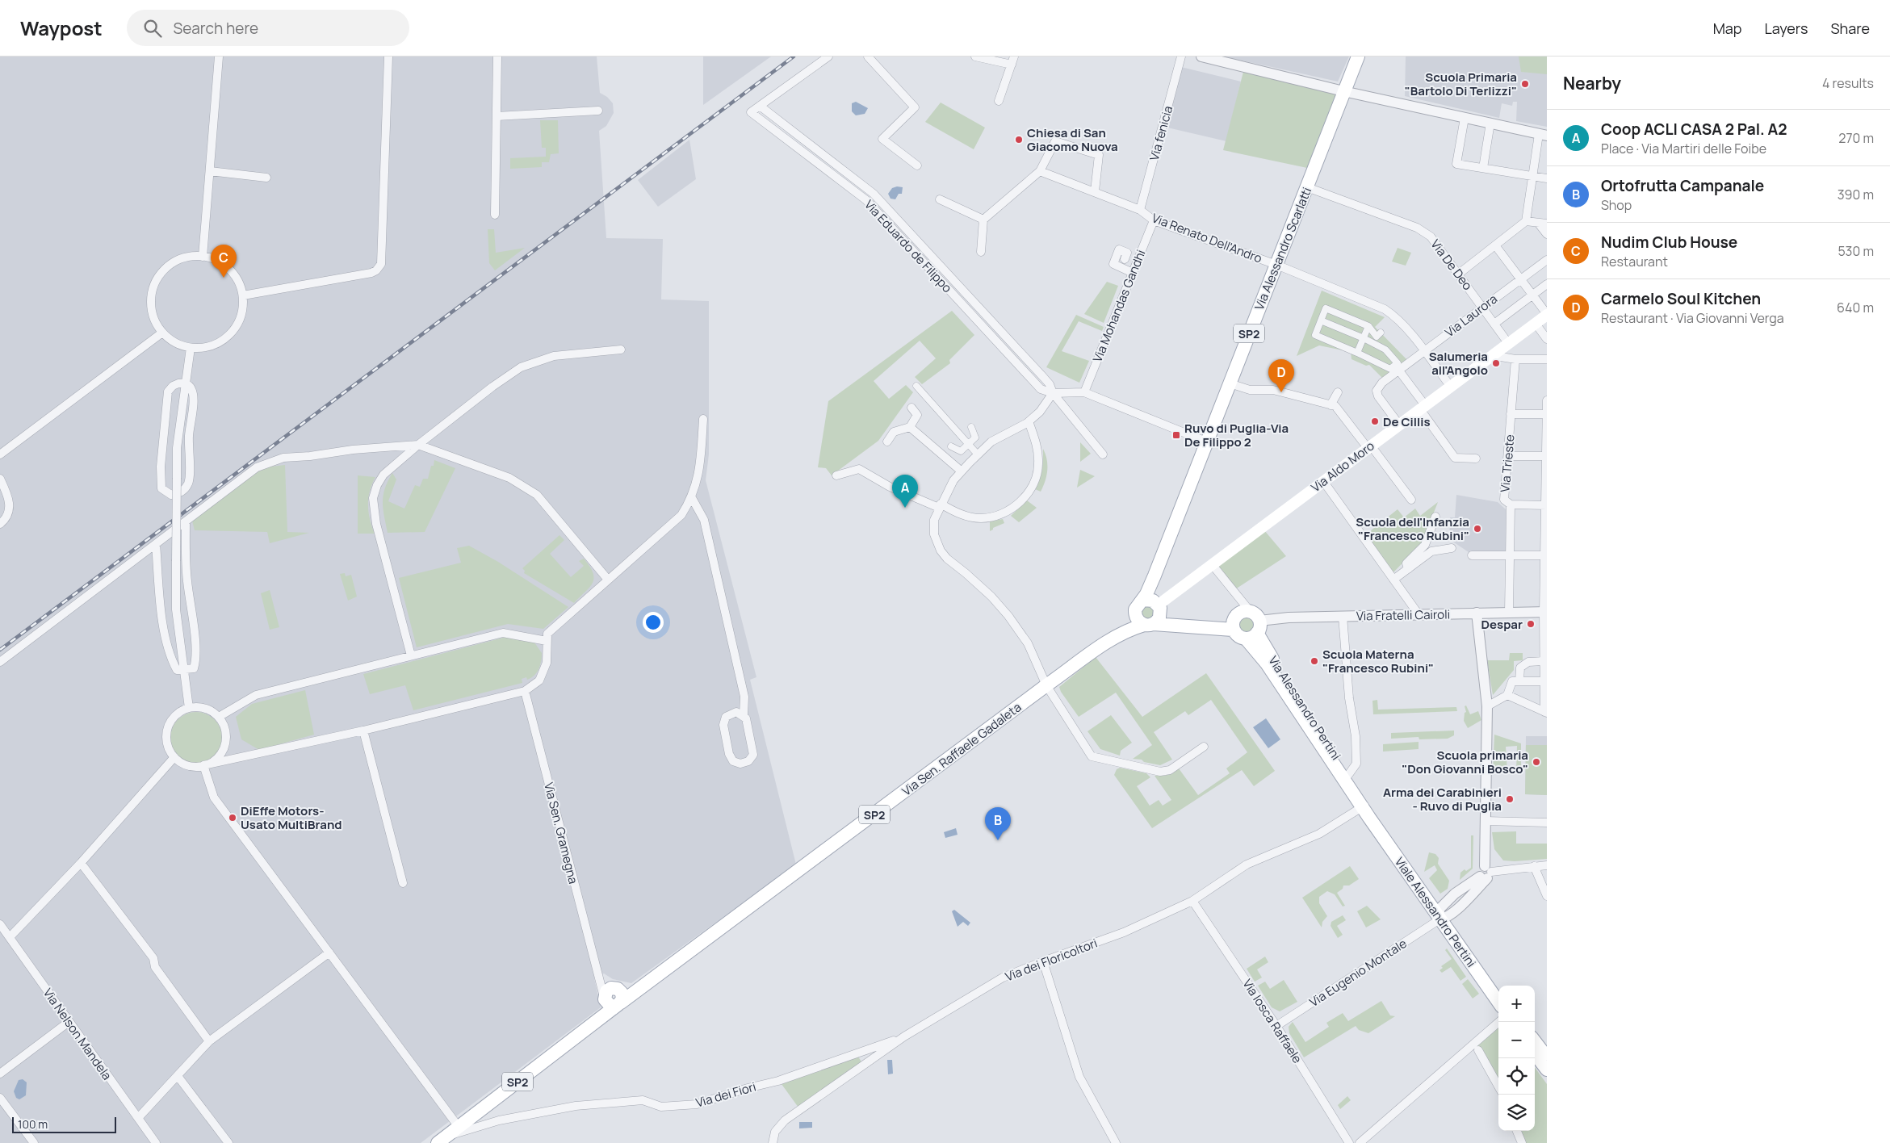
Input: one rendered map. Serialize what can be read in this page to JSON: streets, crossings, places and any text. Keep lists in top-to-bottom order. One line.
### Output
{"streets":{"main road":["Via Alessandro Scarlatti","SP2","Via Aldo Moro","Via Alessandro Pertini","Via Sen. Raffaele Gadaleta","Viale Alessandro Pertini"],"street":["Via fenicia","Via Renato Dell'Andro","Via Eduardo de Filippo","Via De Deo","Via Mohandas Gandhi","Via Laurora","Via Trieste","Via Fratelli Cairoli","Via Sen. Gramegna","Via dei Floricoltori","Via Eugenio Montale","Via Iosca Raffaele","Via Nelson Mandela","Via dei Fiori"]},"crossings":[["Via fenicia","Via Renato Dell'Andro"],["Via Renato Dell'Andro","Via Alessandro Scarlatti"],["Via Renato Dell'Andro","Via Mohandas Gandhi"],["Via Renato Dell'Andro","Via Laurora"],["Via Renato Dell'Andro","Via Aldo Moro"],["Via Alessandro Scarlatti","Via De Deo"],["Via Alessandro Scarlatti","Via Aldo Moro"],["Via Alessandro Scarlatti","Via Sen. Raffaele Gadaleta"],["Via De Deo","Via Laurora"],["Via De Deo","Via Aldo Moro"],["Via Laurora","Via Aldo Moro"],["Via Trieste","Via Fratelli Cairoli"],["Via Aldo Moro","Via Sen. Raffaele Gadaleta"],["Via Fratelli Cairoli","Via Alessandro Pertini"],["Via Alessandro Pertini","Viale Alessandro Pertini"],["Via Alessandro Pertini","Via dei Floricoltori"],["Via Sen. Raffaele Gadaleta","Via Sen. Gramegna"],["Via Sen. Raffaele Gadaleta","Via dei Fiori"],["Viale Alessandro Pertini","Via dei Floricoltori"],["Viale Alessandro Pertini","Via Eugenio Montale"],["Via dei Floricoltori","Via Iosca Raffaele"],["Via dei Floricoltori","Via dei Fiori"],["Via Eugenio Montale","Via Iosca Raffaele"]],"places":{"other":["Scuola Primaria \"Bartolo Di Terlizzi\"","Chiesa di San Giacomo Nuova","Salumeria all'Angolo","De Cillis","Scuola dell'Infanzia \"Francesco Rubini\"","Despar","Scuola Materna \"Francesco Rubini\"","Scuola primaria \"Don Giovanni Bosco\"","Arma dei Carabinieri - Ruvo di Puglia","DiEffe Motors- Usato MultiBrand"],"transit":["Ruvo di Puglia-Via De Filippo 2"]},"scale_bar":"100 m","page":{"header":"Waypost","search":"Search here","nav":["Map","Layers","Share"],"heading":["Nearby","4 results"],"list":[{"mark":"A","name":"Coop ACLI CASA 2 Pal. A2","note":"Place · Via Martiri delle Foibe","value":"270 m"},{"mark":"B","name":"Ortofrutta Campanale","note":"Shop","value":"390 m"},{"mark":"C","name":"Nudim Club House","note":"Restaurant","value":"530 m"},{"mark":"D","name":"Carmelo Soul Kitchen","note":"Restaurant · Via Giovanni Verga","value":"640 m"}],"pins":["C","D","A","B"],"map_buttons":["+","−"],"scale":"100 m"}}
